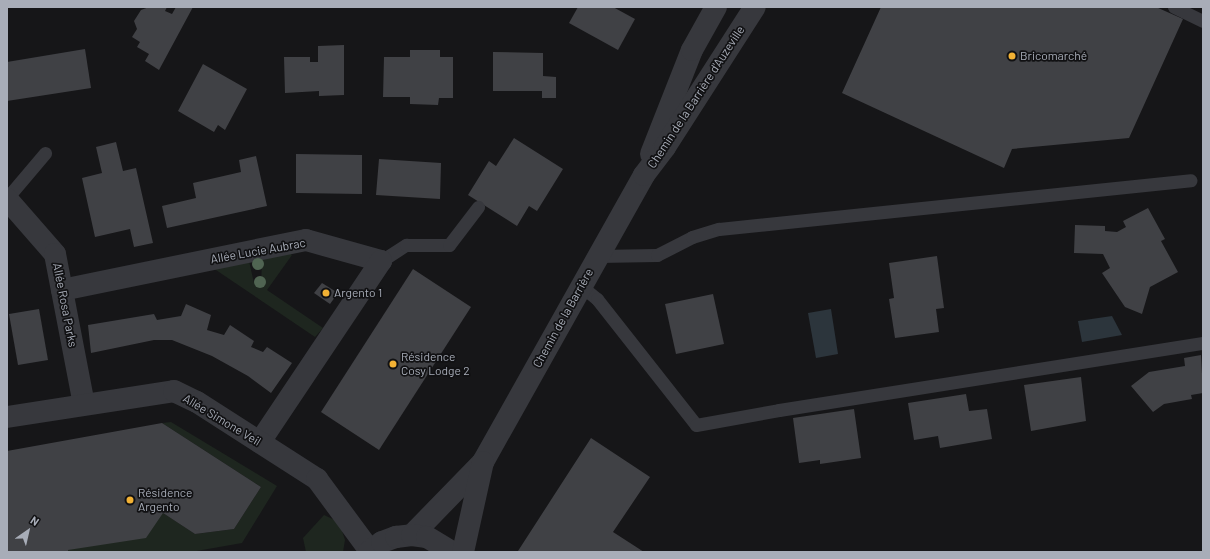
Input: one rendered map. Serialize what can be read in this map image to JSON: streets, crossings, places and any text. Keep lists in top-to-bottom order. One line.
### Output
{"streets":{"street":["Chemin de la Barrière d'Auzeville","Allée Lucie Aubrac","Allée Rosa Parks","Chemin de la Barrière","Allée Simone Veil"]},"crossings":[["Chemin de la Barrière d'Auzeville","Chemin de la Barrière"],["Allée Lucie Aubrac","Allée Rosa Parks"],["Allée Rosa Parks","Allée Simone Veil"]],"places":["Bricomarché","Argento 1","Résidence Cosy Lodge 2","Résidence Argento"],"north":"top right"}
